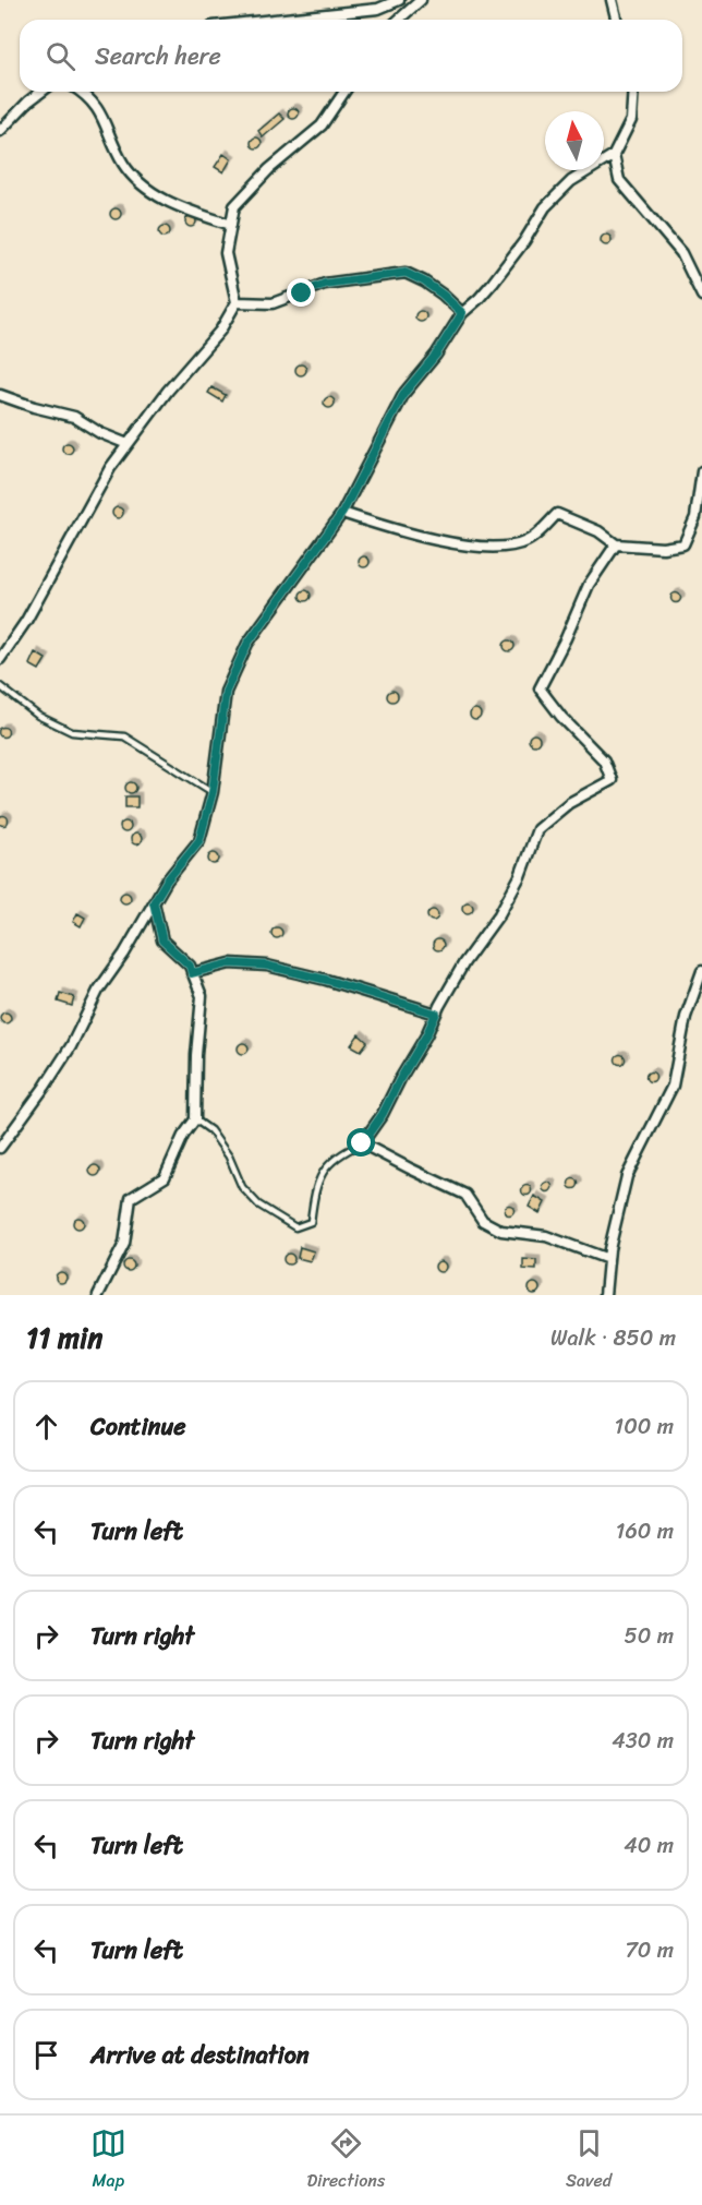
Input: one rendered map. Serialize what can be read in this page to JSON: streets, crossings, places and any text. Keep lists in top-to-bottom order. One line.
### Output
{"north":"top","page":{"search":"Search here","heading":["11 min","Walk · 850 m"],"list":[["Continue","100 m"],["Turn left","160 m"],["Turn right","50 m"],["Turn right","430 m"],["Turn left","40 m"],["Turn left","70 m"],"Arrive at destination"],"nav":["Map","Directions","Saved"]}}
